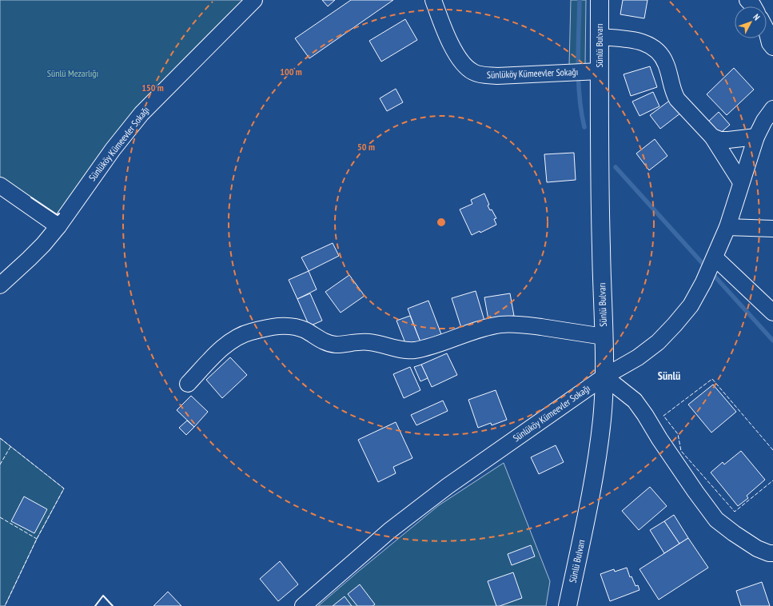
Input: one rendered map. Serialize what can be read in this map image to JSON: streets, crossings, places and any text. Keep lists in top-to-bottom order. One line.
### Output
{"streets":{"main road":["Sünlü Bulvarı"],"street":["Sünlüköy Kümeevler Sokağı"]},"crossings":[["Sünlü Bulvarı","Sünlüköy Kümeevler Sokağı"]],"districts":["Sünlü"],"parks":["Sünlü Mezarlığı"],"north":"top right","rings":["100 m","150 m","50 m"]}
